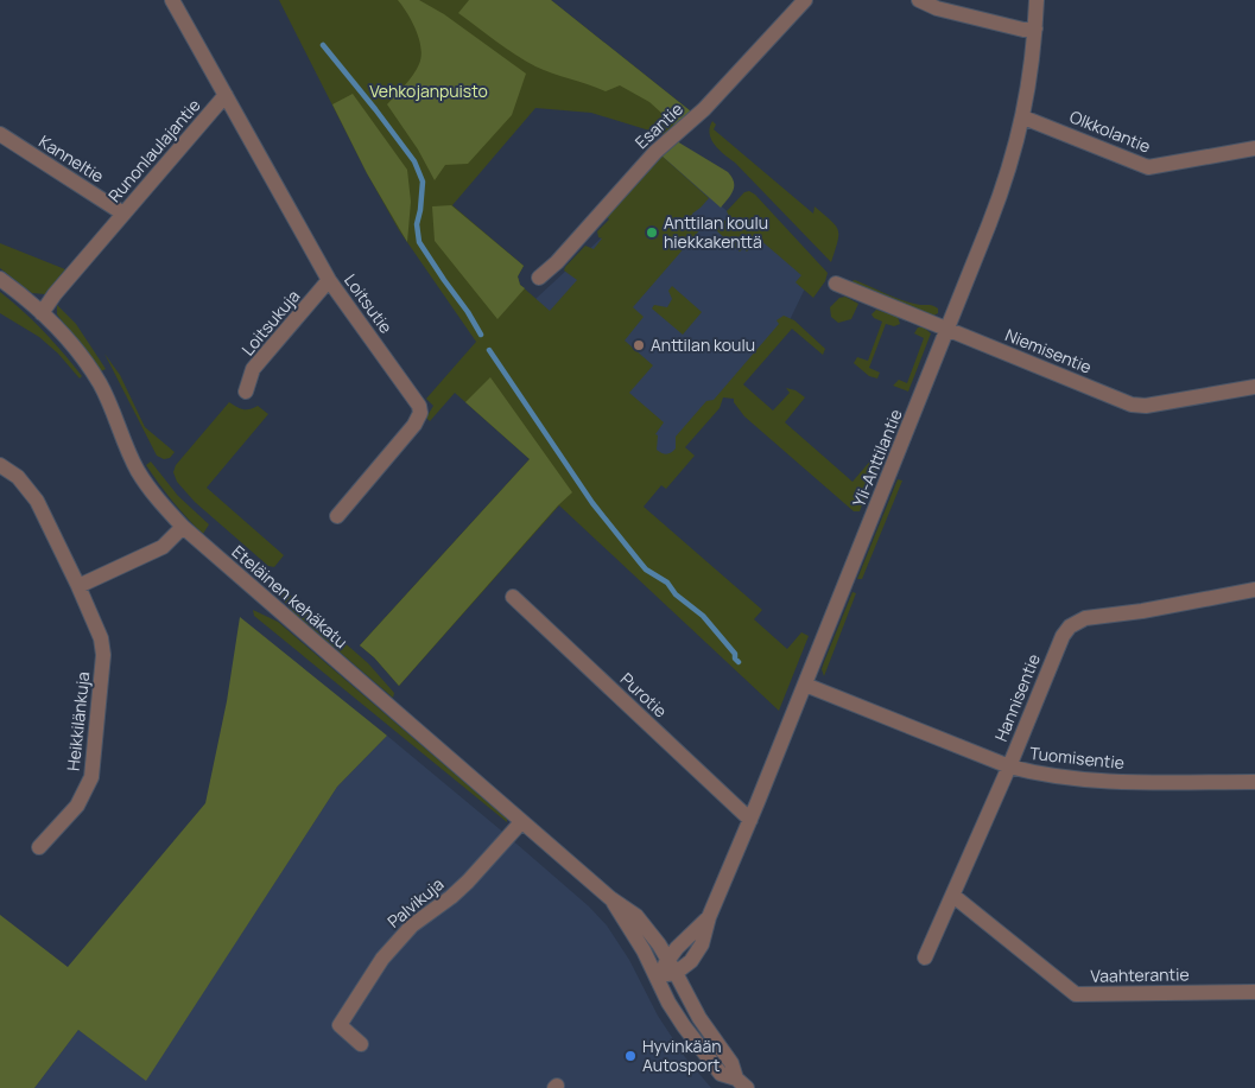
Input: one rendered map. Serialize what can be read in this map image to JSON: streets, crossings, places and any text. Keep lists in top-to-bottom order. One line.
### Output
{"streets":{"street":["Esantie","Olkkolantie","Runonlaulajantie","Kanneltie","Loitsutie","Loitsukuja","Niemisentie","Yli-Anttilantie","Eteläinen kehäkatu","Purotie","Hannisentie","Heikkilänkuja","Tuomisentie","Palvikuja","Vaahterantie"]},"crossings":[["Olkkolantie","Yli-Anttilantie"],["Runonlaulajantie","Kanneltie"],["Runonlaulajantie","Loitsutie"],["Runonlaulajantie","Eteläinen kehäkatu"],["Loitsutie","Loitsukuja"],["Niemisentie","Yli-Anttilantie"],["Yli-Anttilantie","Eteläinen kehäkatu"],["Yli-Anttilantie","Purotie"],["Yli-Anttilantie","Tuomisentie"],["Eteläinen kehäkatu","Palvikuja"],["Hannisentie","Tuomisentie"],["Hannisentie","Vaahterantie"]],"parks":["Vehkojanpuisto"],"places":["Anttilan koulu hiekkakenttä","Anttilan koulu","Hyvinkään Autosport"]}
